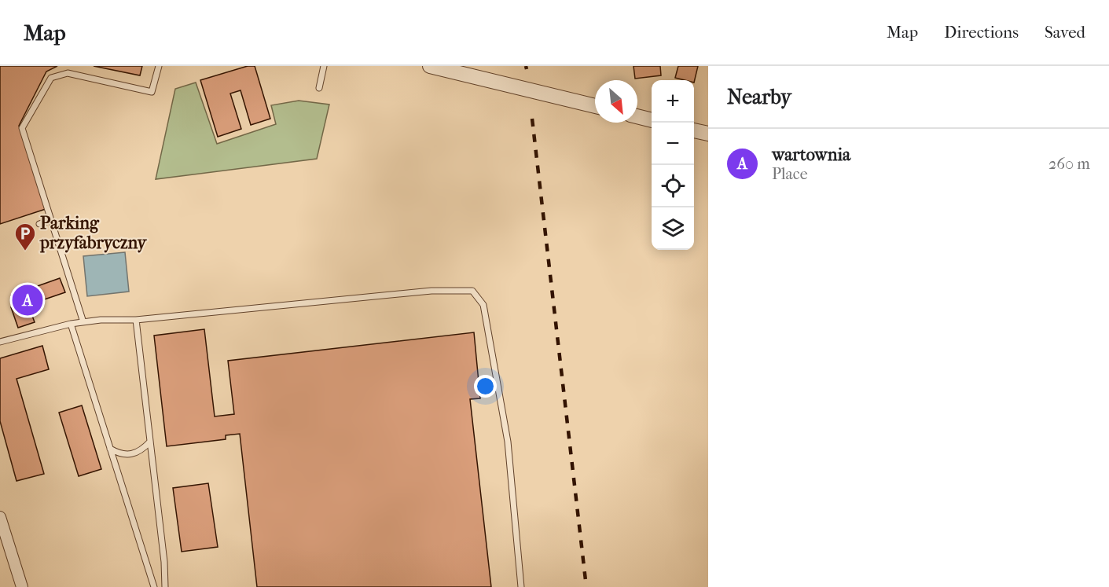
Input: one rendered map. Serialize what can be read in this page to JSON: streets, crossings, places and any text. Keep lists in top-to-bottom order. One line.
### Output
{"places":{"parking":["Parking przyfabryczny"]},"north":"bottom right","page":{"header":"Map","nav":["Map","Directions","Saved"],"heading":"Nearby","map_buttons":["+","−"],"list":[{"mark":"A","name":"wartownia","note":"Place","value":"260 m"}],"pins":"A"}}
